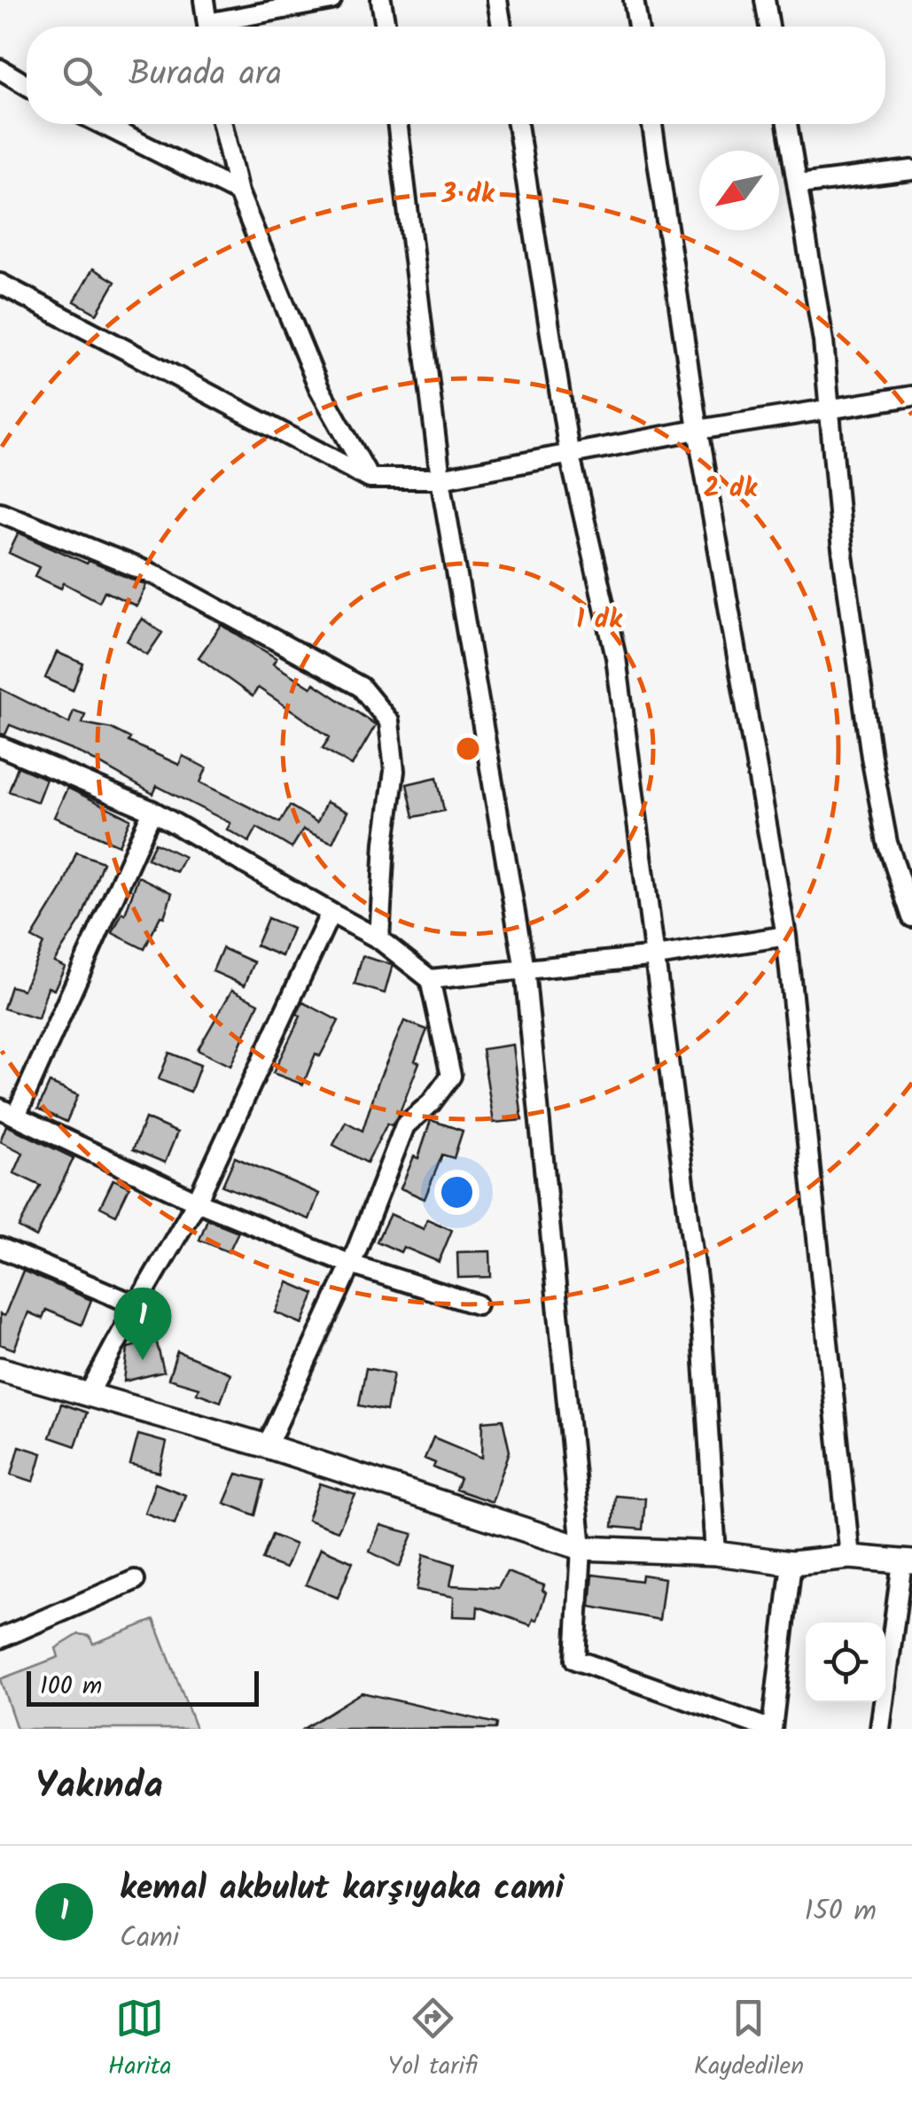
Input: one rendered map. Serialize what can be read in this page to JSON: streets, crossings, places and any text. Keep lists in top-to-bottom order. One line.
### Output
{"scale_bar":"100 m","north":"bottom left","page":{"search":"Burada ara","pins":"1","scale":"100 m","heading":"Yakında","list":[{"mark":"1","name":"kemal akbulut karşıyaka cami","note":"Cami","value":"150 m"}],"nav":["Harita","Yol tarifi","Kaydedilen"]},"rings":["3 dk","2 dk","1 dk"]}
